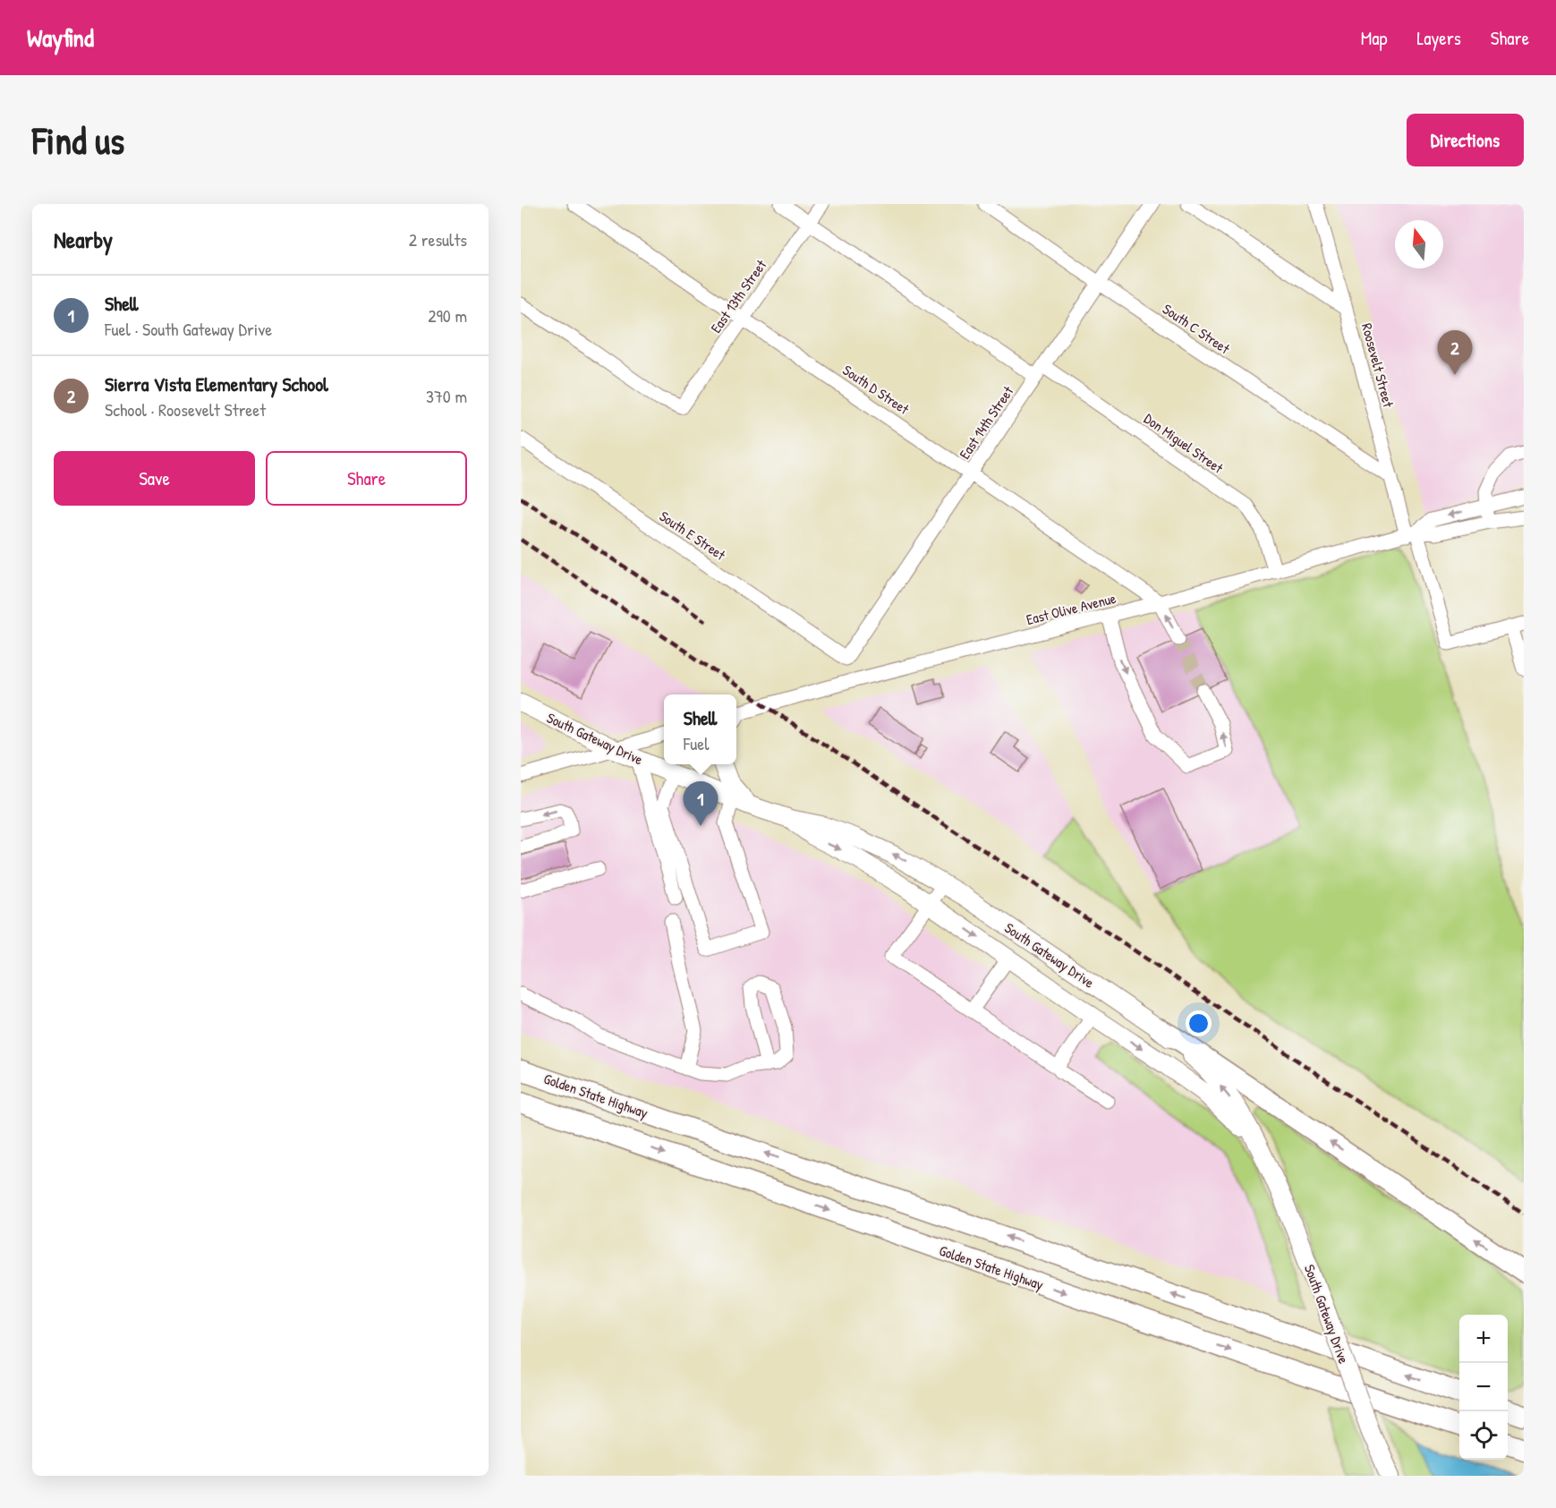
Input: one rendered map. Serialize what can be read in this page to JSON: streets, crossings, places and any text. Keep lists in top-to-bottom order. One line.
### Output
{"streets":{"highway":["Golden State Highway"],"main road":["South Gateway Drive"],"street":["East 13th Street","South C Street","Roosevelt Street","South D Street","East 14th Street","Don Miguel Street","South E Street","East Olive Avenue"]},"crossings":[["East 13th Street","South D Street"],["East 13th Street","Don Miguel Street"],["South C Street","Roosevelt Street"],["South C Street","East 14th Street"],["Roosevelt Street","East Olive Avenue"],["South D Street","East 14th Street"],["South D Street","East Olive Avenue"],["East 14th Street","Don Miguel Street"],["East 14th Street","South E Street"],["Don Miguel Street","East Olive Avenue"]],"north":"top","page":{"header":"Wayfind","nav":["Map","Layers","Share"],"buttons":["Directions",["Save","Share"]],"title":"Find us","heading":["Nearby","2 results"],"list":[{"mark":"1","name":"Shell","note":"Fuel · South Gateway Drive","value":"290 m"},{"mark":"2","name":"Sierra Vista Elementary School","note":"School · Roosevelt Street","value":"370 m"}],"pins":["2","1"],"popup":["Shell","Fuel"],"map_buttons":["+","−"]}}
